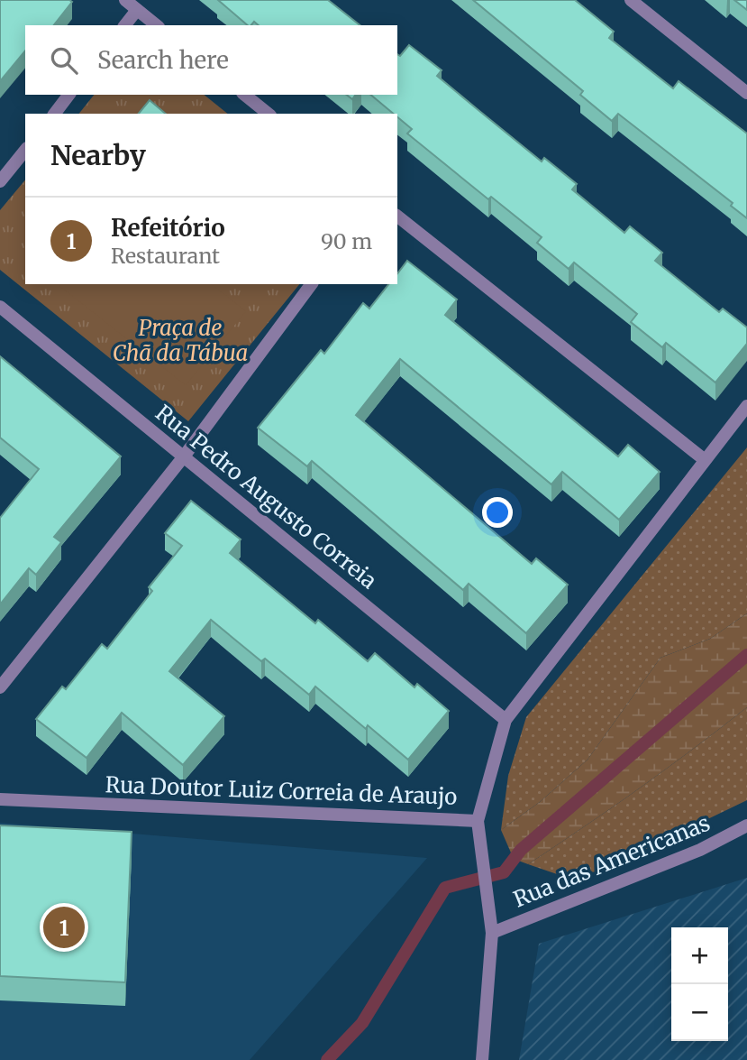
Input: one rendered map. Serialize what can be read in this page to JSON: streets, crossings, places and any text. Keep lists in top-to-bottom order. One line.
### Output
{"streets":{"street":["Rua Pedro Augusto Correia","Rua Doutor Luiz Correia de Araujo","Rua das Americanas"]},"crossings":[["Rua Pedro Augusto Correia","Rua Doutor Luiz Correia de Araujo"]],"parks":["Praça de Chã da Tábua"],"page":{"search":"Search here","heading":"Nearby","list":[{"mark":"1","name":"Refeitório","note":"Restaurant","value":"90 m"}],"pins":"1","map_buttons":["+","−"]}}
